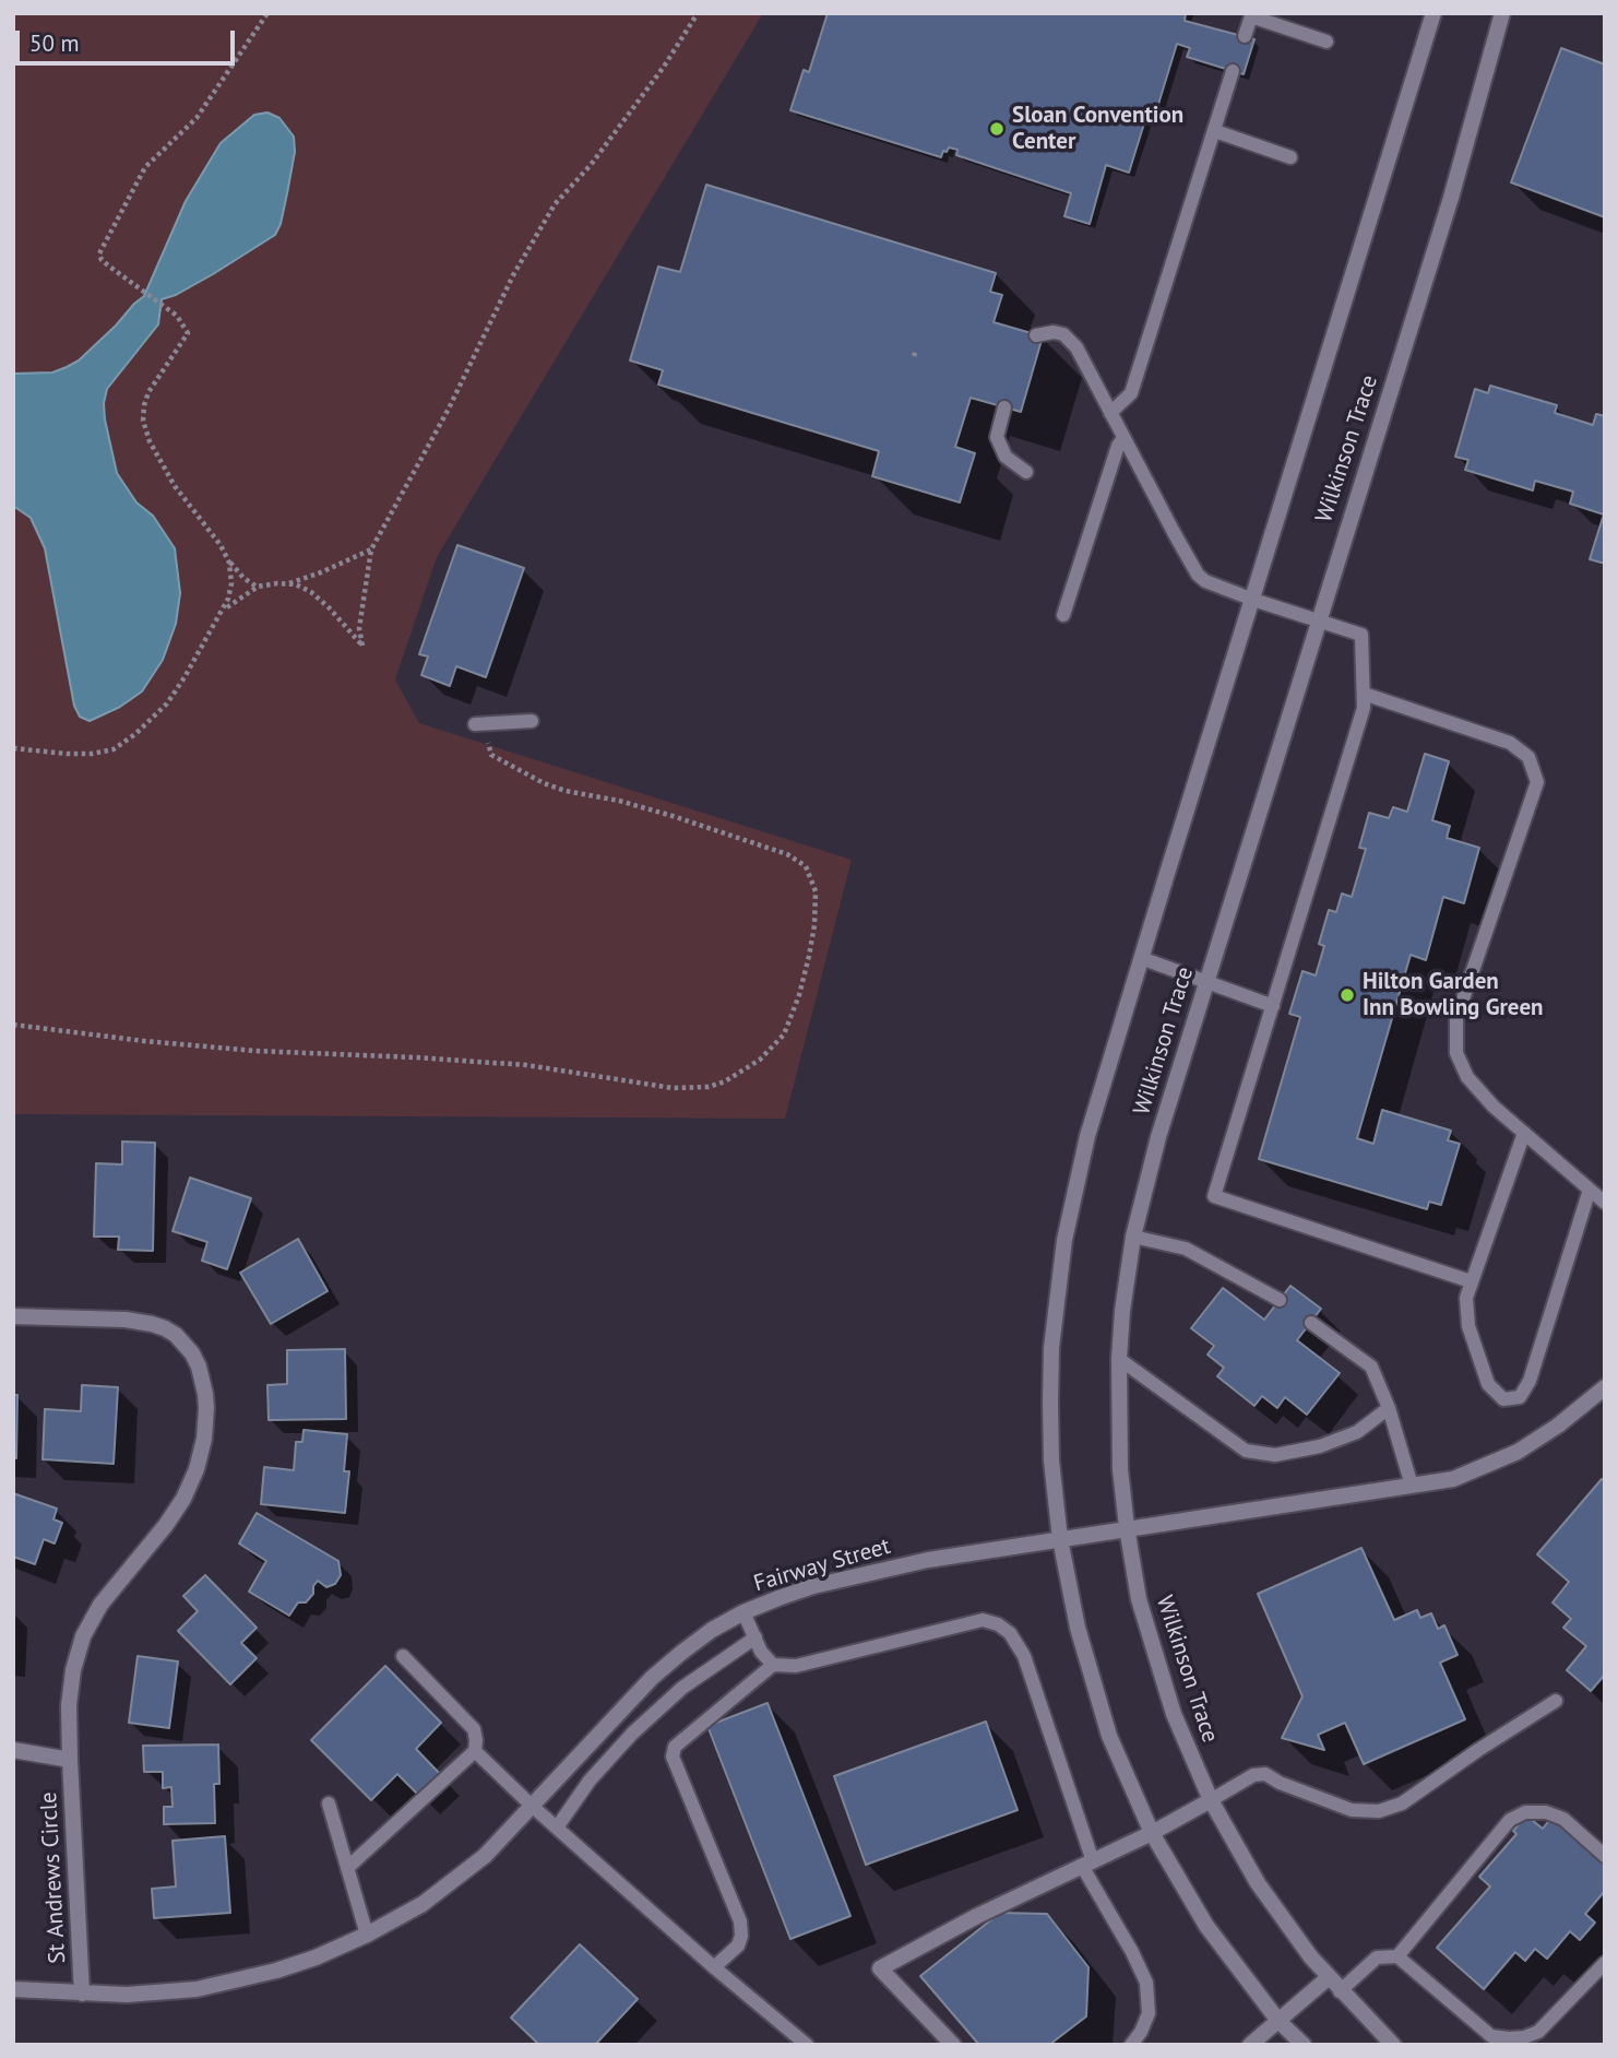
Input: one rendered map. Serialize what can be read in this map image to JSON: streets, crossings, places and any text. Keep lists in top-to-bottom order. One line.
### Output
{"streets":{"street":["Wilkinson Trace","Fairway Street","St Andrews Circle"]},"crossings":[["Wilkinson Trace","Fairway Street"],["Fairway Street","St Andrews Circle"]],"places":["Sloan Convention Center","Hilton Garden Inn Bowling Green"],"scale_bar":"50 m"}
